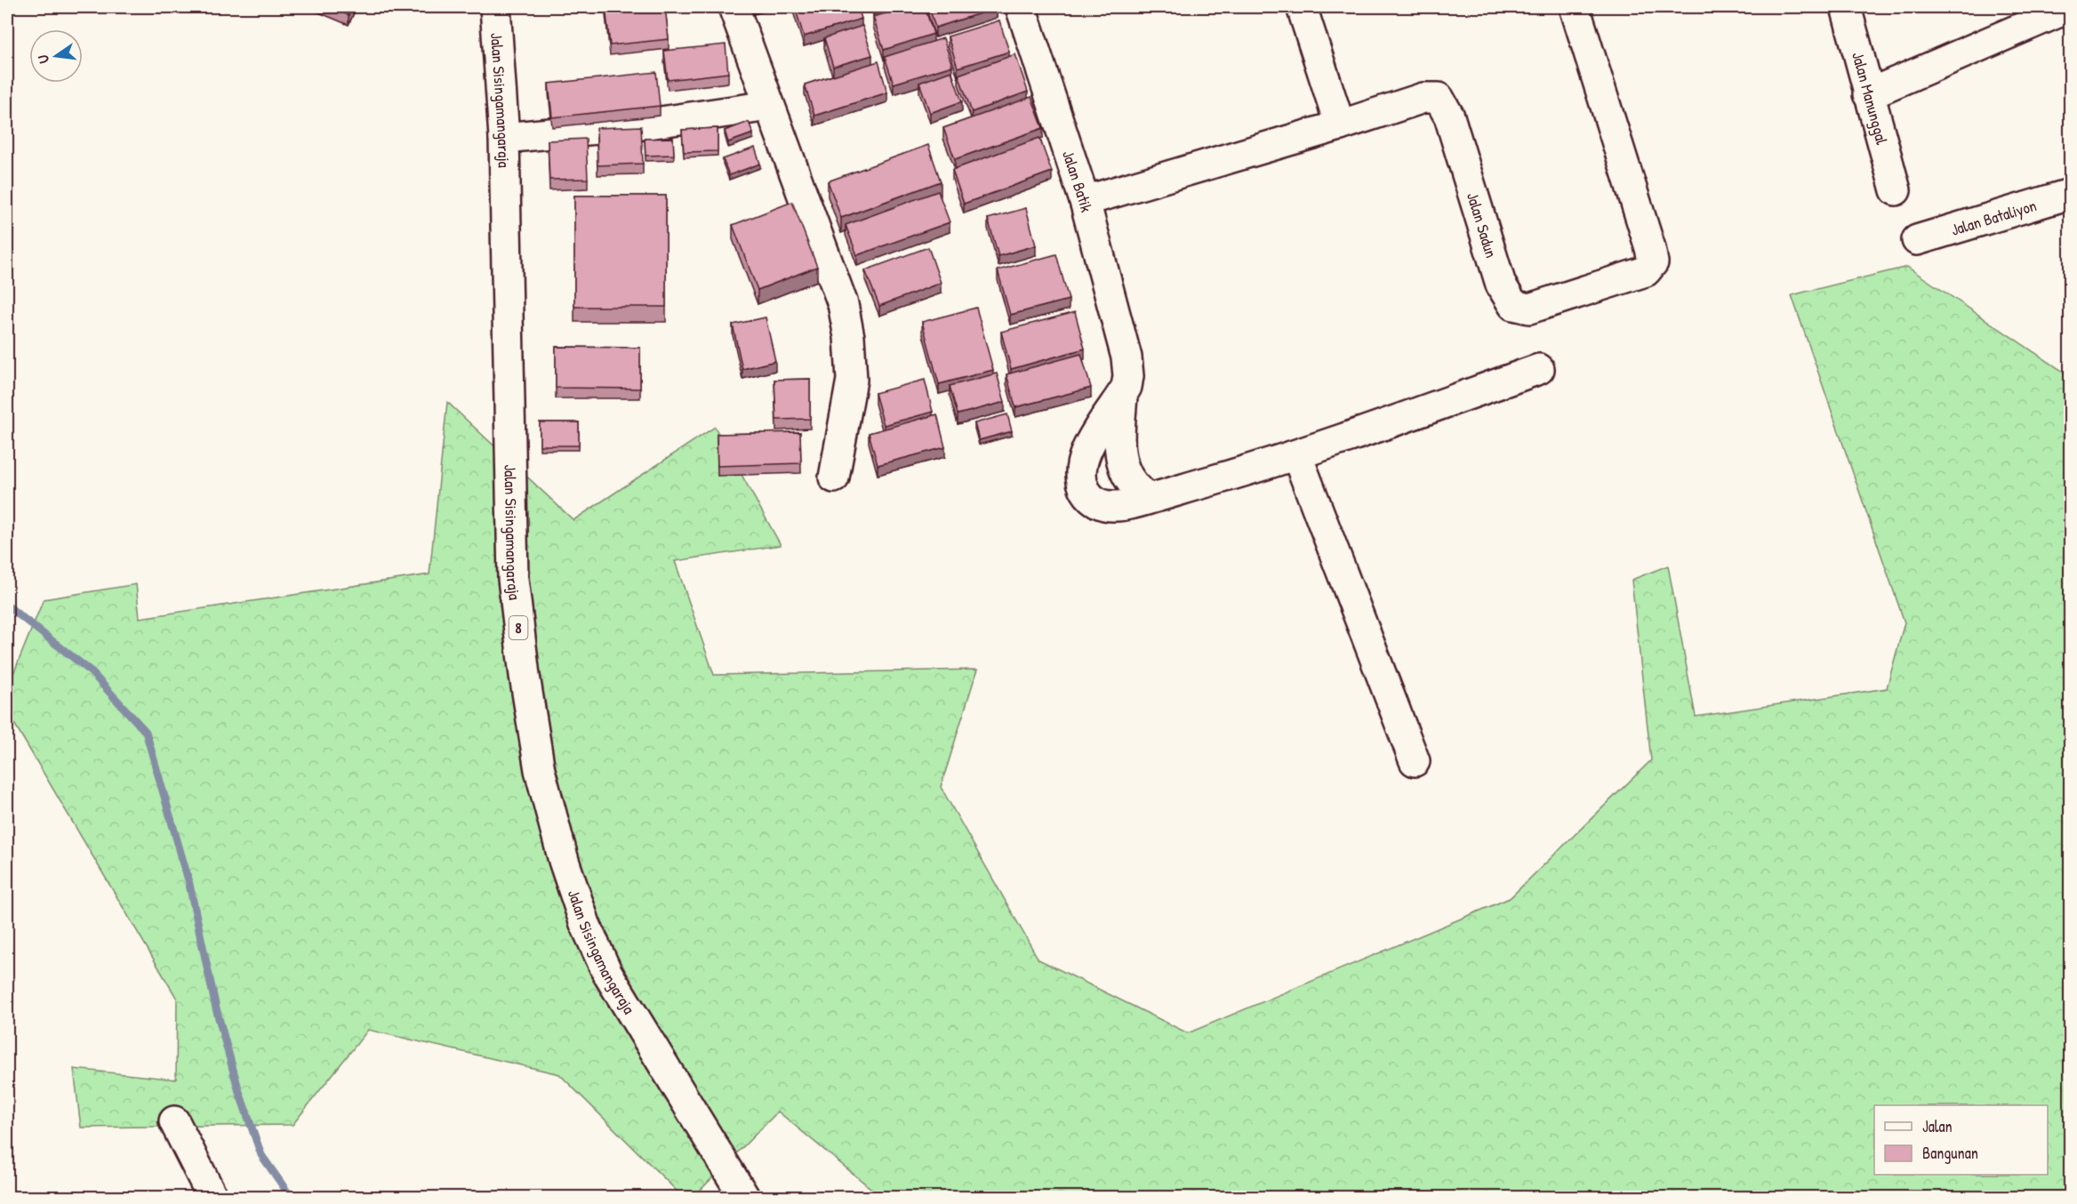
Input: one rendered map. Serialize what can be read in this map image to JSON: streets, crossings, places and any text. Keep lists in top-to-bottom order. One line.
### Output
{"streets":{"main road":["Jalan Manunggal","Jalan Sisingamangaraja","Jalan Batik","Jalan Bataliyon","Jalan Sadun","8"]},"crossings":[["Jalan Batik","Jalan Sadun"]],"legend":["Jalan","Bangunan"],"north":"left"}
